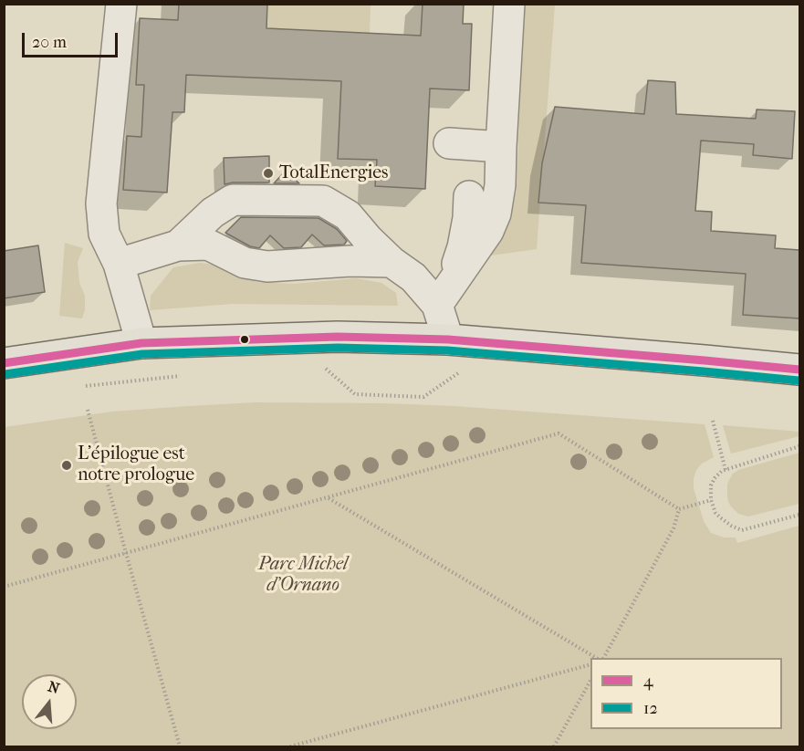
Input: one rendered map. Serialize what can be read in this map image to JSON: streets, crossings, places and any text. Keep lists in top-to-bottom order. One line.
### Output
{"parks":["Parc Michel d'Ornano"],"places":["TotalEnergies","L'épilogue est notre prologue"],"lines":["transit line 4","transit line 12"],"legend":["4","12"],"scale_bar":"20 m","north":"top"}
